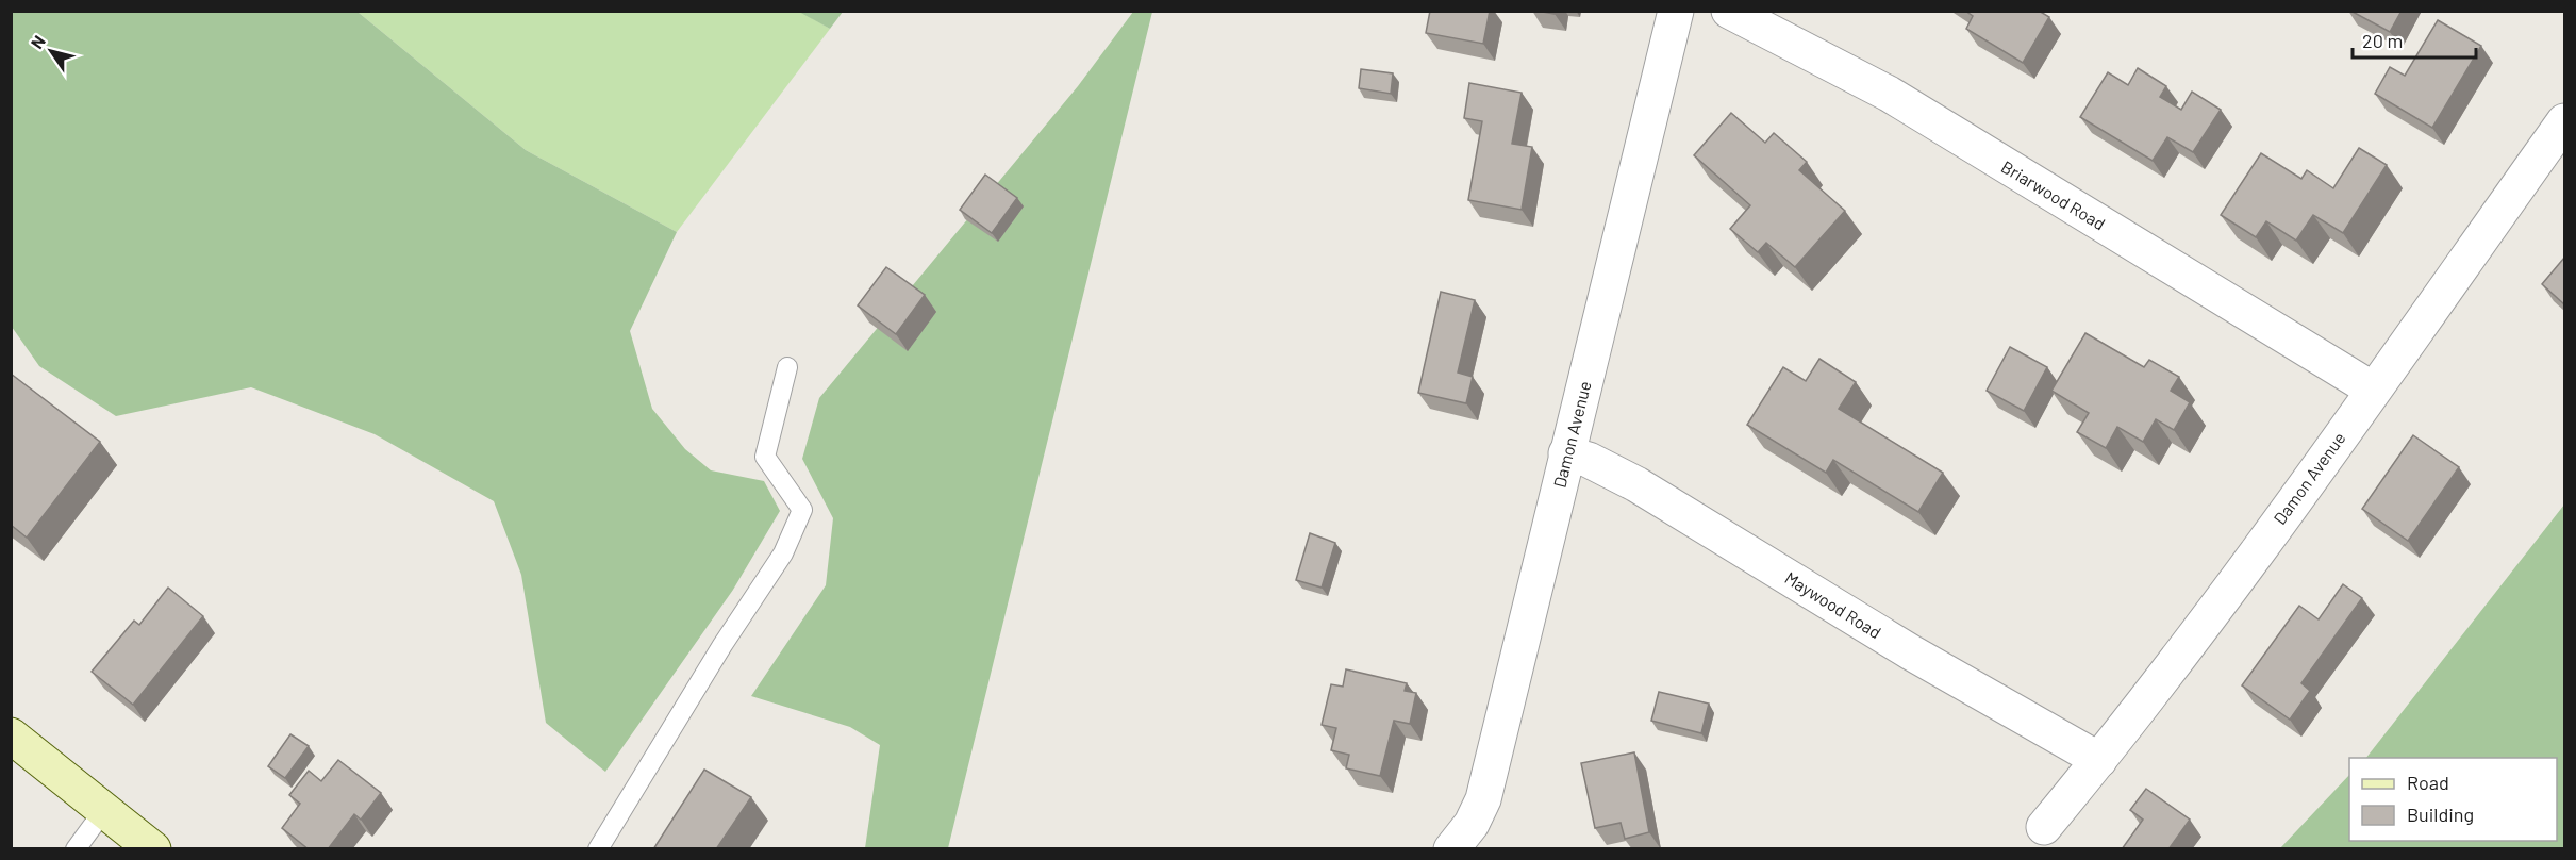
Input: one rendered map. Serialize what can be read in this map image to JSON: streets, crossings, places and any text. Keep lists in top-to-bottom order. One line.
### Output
{"streets":{"street":["Briarwood Road","Damon Avenue","Maywood Road"]},"crossings":[["Briarwood Road","Damon Avenue"],["Damon Avenue","Maywood Road"]],"legend":["Road","Building"],"scale_bar":"20 m","north":"top left"}
